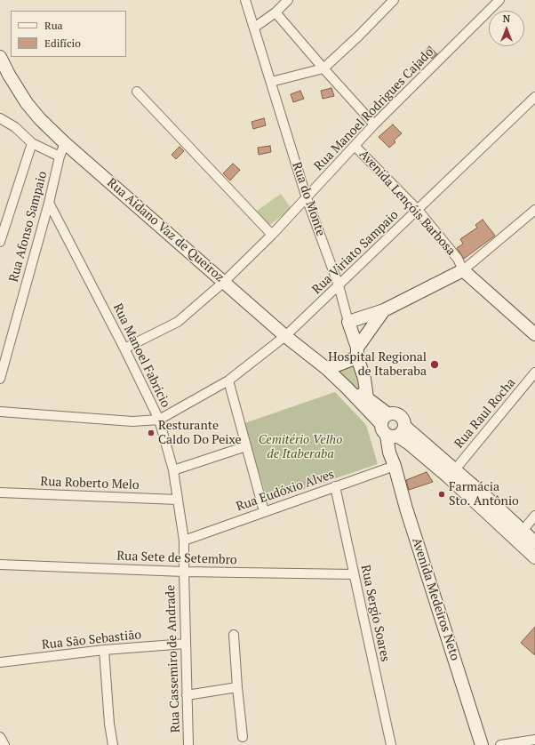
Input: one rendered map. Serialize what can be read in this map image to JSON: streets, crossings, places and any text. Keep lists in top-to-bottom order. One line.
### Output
{"streets":{"street":["Rua Manoel Rodrigues Cajado","Rua do Monte","Avenida Lençóis Barbosa","Rua Afonso Sampaio","Rua Aidano Vaz de Queiroz","Rua Viriato Sampaio","Rua Manoel Fabricio","Rua Raul Rocha","Rua Roberto Melo","Rua Eudóxio Alves","Rua Sete de Setembro","Avenida Medeiros Neto","Rua Sergio Soares","Rua São Sebastião","Rua Cassemiro de Andrade"]},"crossings":[["Rua Manoel Rodrigues Cajado","Rua do Monte"],["Rua Manoel Rodrigues Cajado","Avenida Lençóis Barbosa"],["Rua Manoel Rodrigues Cajado","Rua Aidano Vaz de Queiroz"],["Rua Manoel Rodrigues Cajado","Rua Manoel Fabricio"],["Rua do Monte","Rua Aidano Vaz de Queiroz"],["Rua do Monte","Rua Viriato Sampaio"],["Avenida Lençóis Barbosa","Rua Viriato Sampaio"],["Rua Afonso Sampaio","Rua Aidano Vaz de Queiroz"],["Rua Afonso Sampaio","Rua Manoel Fabricio"],["Rua Aidano Vaz de Queiroz","Rua Viriato Sampaio"],["Rua Aidano Vaz de Queiroz","Avenida Medeiros Neto"],["Rua Viriato Sampaio","Rua Manoel Fabricio"],["Rua Manoel Fabricio","Rua Roberto Melo"],["Rua Manoel Fabricio","Rua Eudóxio Alves"],["Rua Manoel Fabricio","Rua Sete de Setembro"],["Rua Manoel Fabricio","Rua Cassemiro de Andrade"],["Rua Eudóxio Alves","Avenida Medeiros Neto"],["Rua Eudóxio Alves","Rua Sergio Soares"],["Rua Sete de Setembro","Rua Sergio Soares"],["Rua Sete de Setembro","Rua Cassemiro de Andrade"],["Rua São Sebastião","Rua Cassemiro de Andrade"]],"parks":["Cemitério Velho de Itaberaba"],"places":["Hospital Regional de Itaberaba","Resturante Caldo Do Peixe","Farmácia Sto. Antônio"],"legend":["Rua","Edifício"],"north":"top"}
